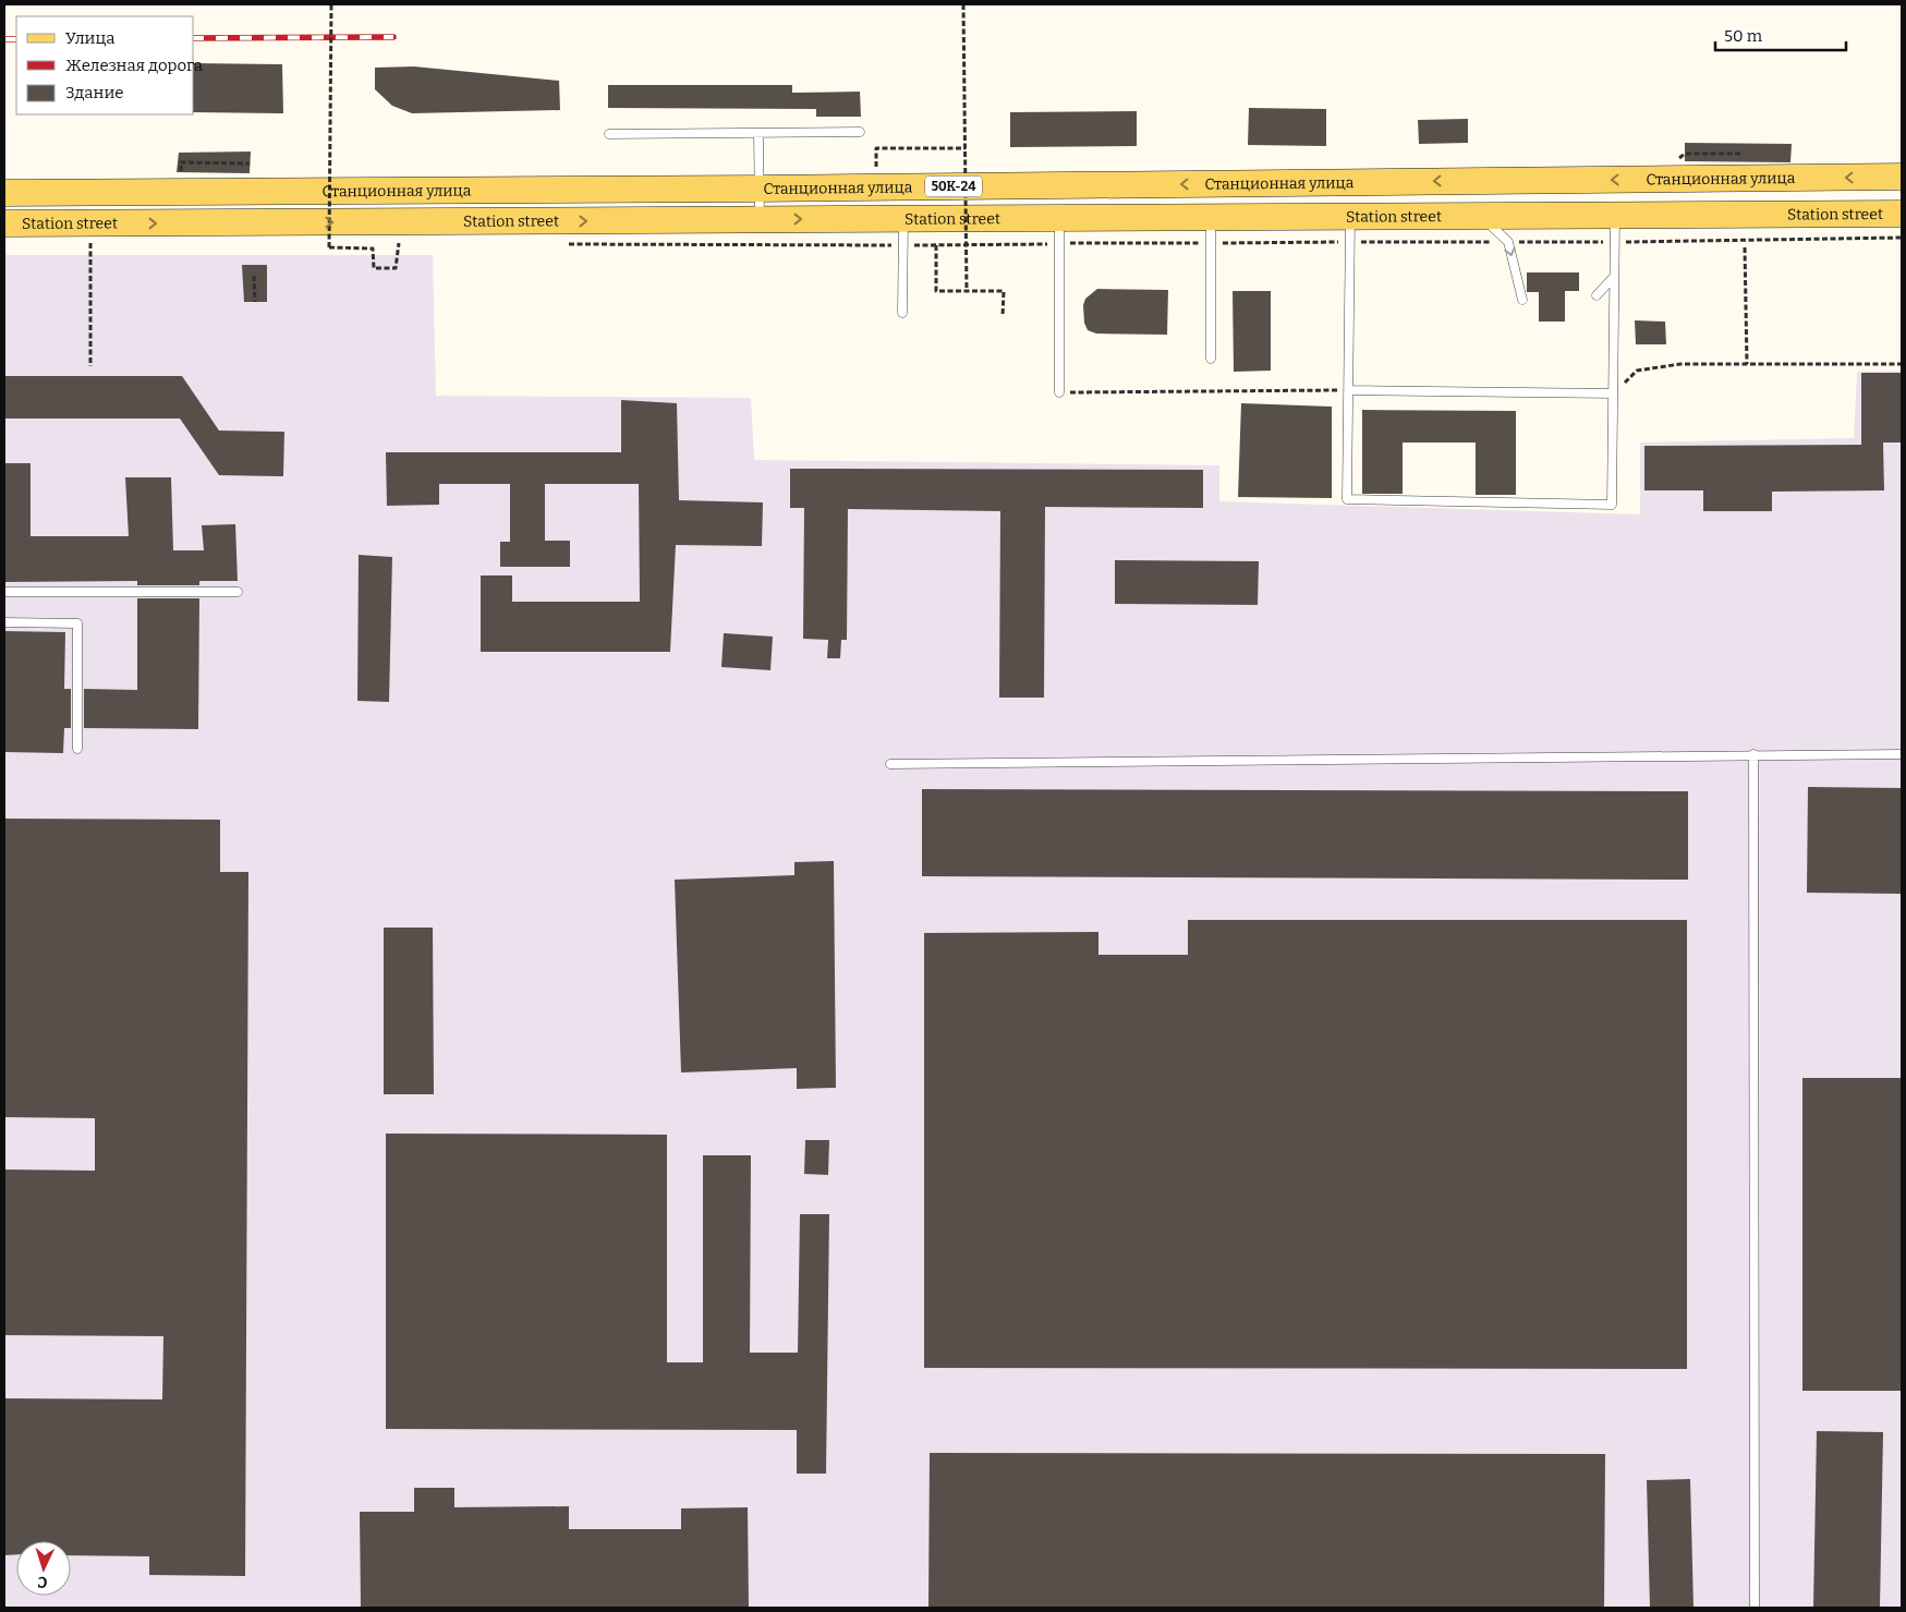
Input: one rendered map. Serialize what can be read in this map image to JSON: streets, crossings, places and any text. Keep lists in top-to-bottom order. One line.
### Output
{"streets":{"main road":["Станционная улица","50К-24","Station street"]},"one_way":["Станционная улица","Station street"],"legend":["Улица","Железная дорога","Здание"],"scale_bar":"50 m","north":"bottom"}
